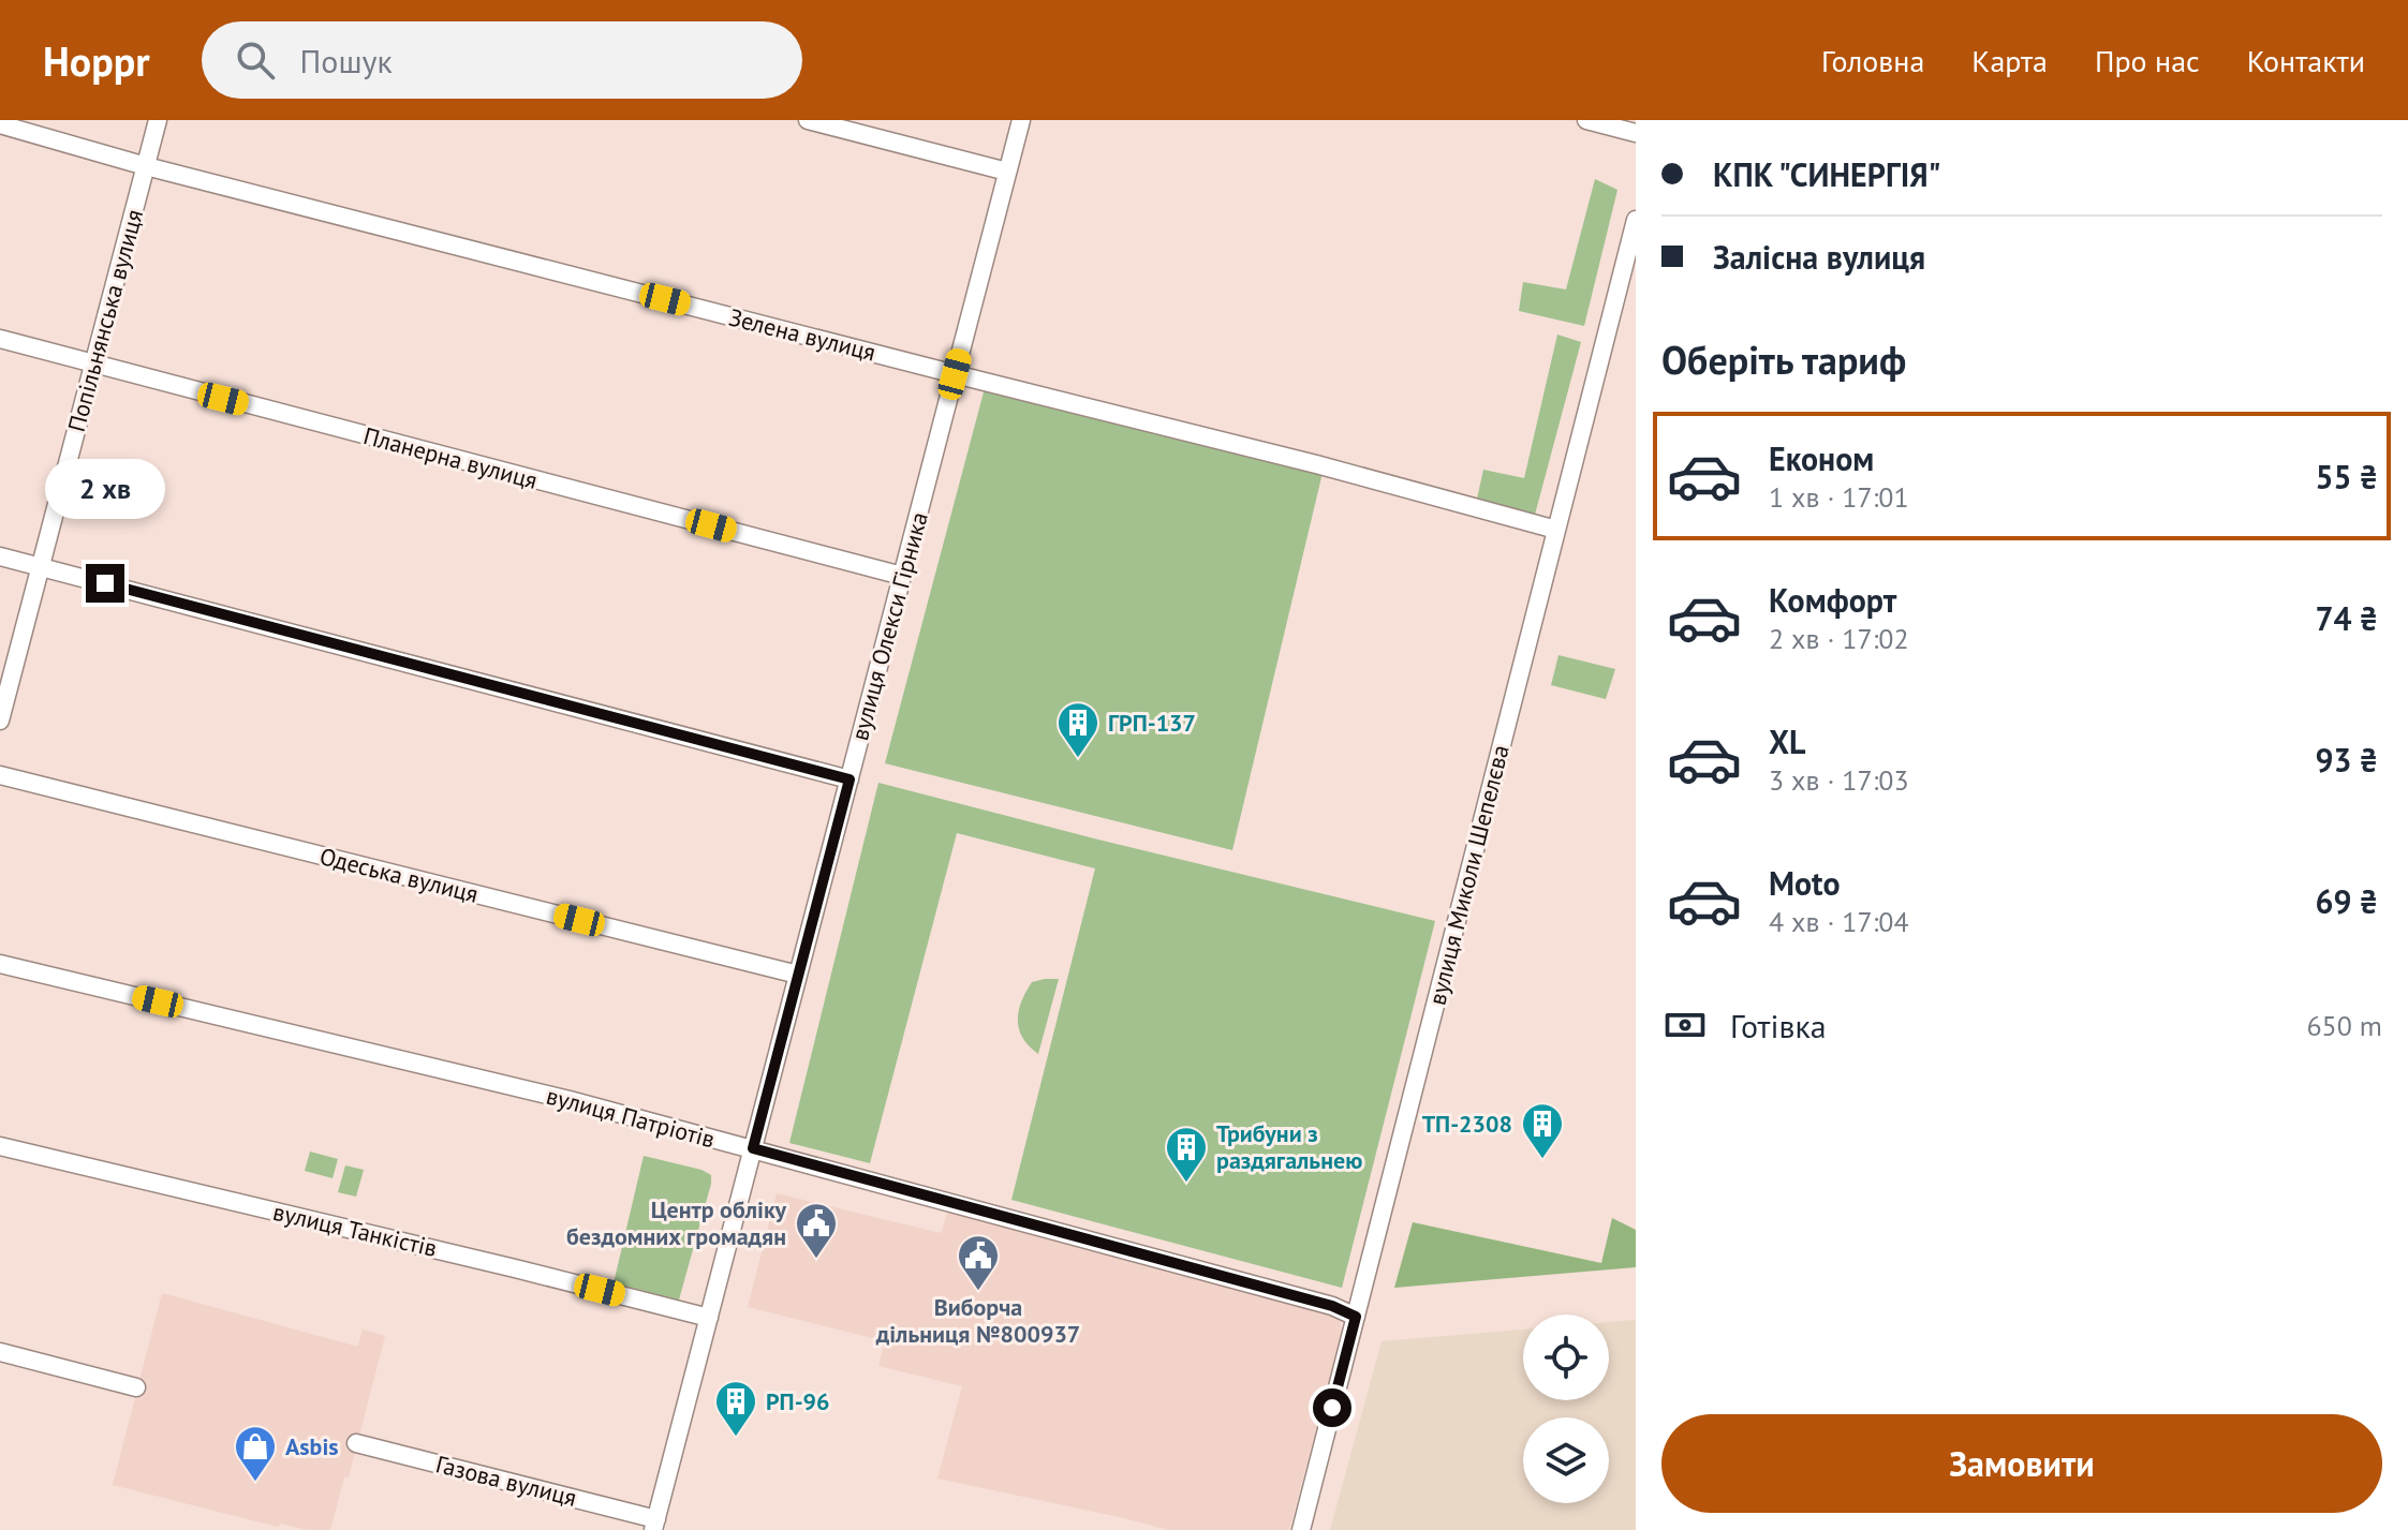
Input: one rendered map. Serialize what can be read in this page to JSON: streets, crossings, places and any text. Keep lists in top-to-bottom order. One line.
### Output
{"streets":{"street":["Попільнянська вулиця","Зелена вулиця","Планерна вулиця","вулиця Олекси Гірника","Одеська вулиця","вулиця Миколи Шепелєва","вулиця Патріотів","вулиця Танкістів","Газова вулиця"]},"crossings":[["Попільнянська вулиця","Зелена вулиця"],["Попільнянська вулиця","Планерна вулиця"],["Зелена вулиця","вулиця Олекси Гірника"],["Зелена вулиця","вулиця Миколи Шепелєва"],["Планерна вулиця","вулиця Олекси Гірника"],["вулиця Олекси Гірника","Одеська вулиця"],["вулиця Олекси Гірника","вулиця Патріотів"],["вулиця Олекси Гірника","вулиця Танкістів"],["вулиця Олекси Гірника","Газова вулиця"],["вулиця Миколи Шепелєва","вулиця Патріотів"]],"places":{"building":["ГРП-137","ТП-2308","Трибуни з раздягальнею","РП-96"],"public building":["Центр обліку бездомних громадян","Виборча дільниця №800937"],"shop":["Asbis"]},"page":{"header":"Hoppr","search":"Пошук","nav":["Головна","Карта","Про нас","Контакти"],"banner":["КПК \"СИНЕРГІЯ\"","Залісна вулиця"],"heading":"Оберіть тариф","list":[{"name":"Економ","note":"1 хв · 17:01","value":"55 ₴"},{"name":"Комфорт","note":"2 хв · 17:02","value":"74 ₴"},{"name":"XL","note":"3 хв · 17:03","value":"93 ₴"},{"name":"Moto","note":"4 хв · 17:04","value":"69 ₴"}],"bubble":"2 хв","pay":["Готівка","650 m"],"buttons":"Замовити"}}
